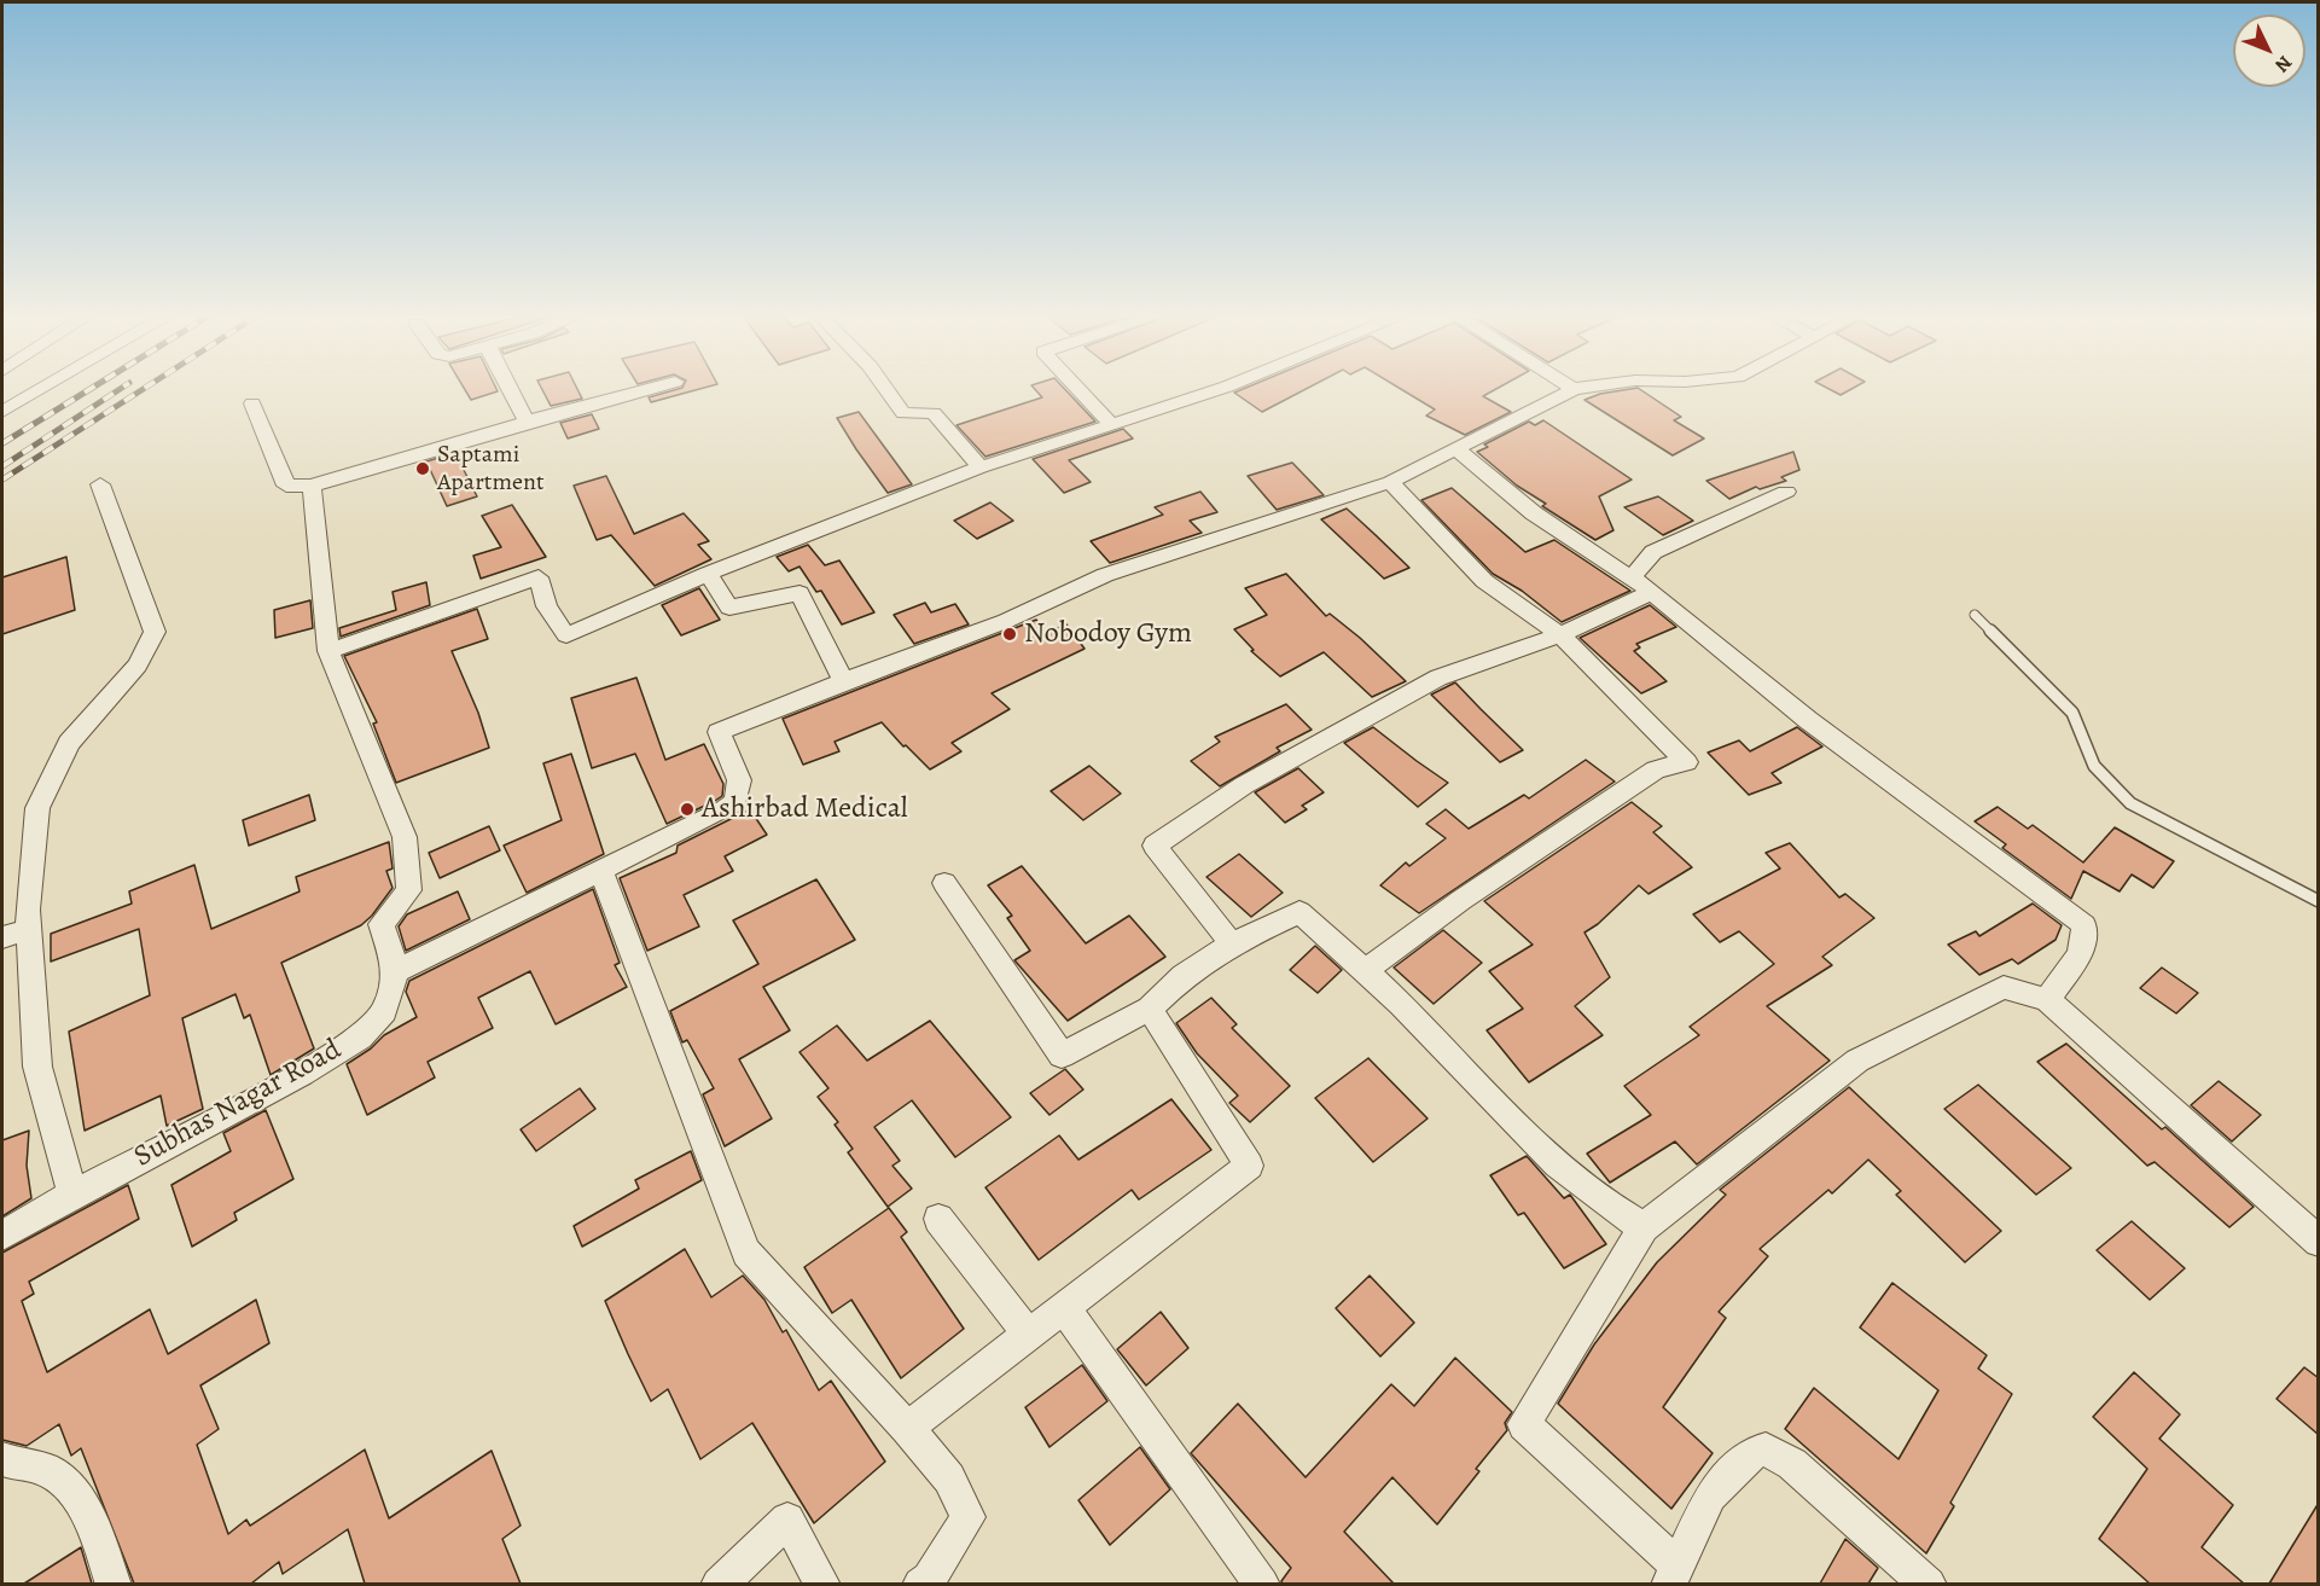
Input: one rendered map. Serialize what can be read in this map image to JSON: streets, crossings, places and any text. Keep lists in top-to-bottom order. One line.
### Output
{"streets":{"street":["Subhas Nagar Road"]},"places":["Saptami Apartment","Nobodoy Gym","Ashirbad Medical"],"north":"bottom right"}
